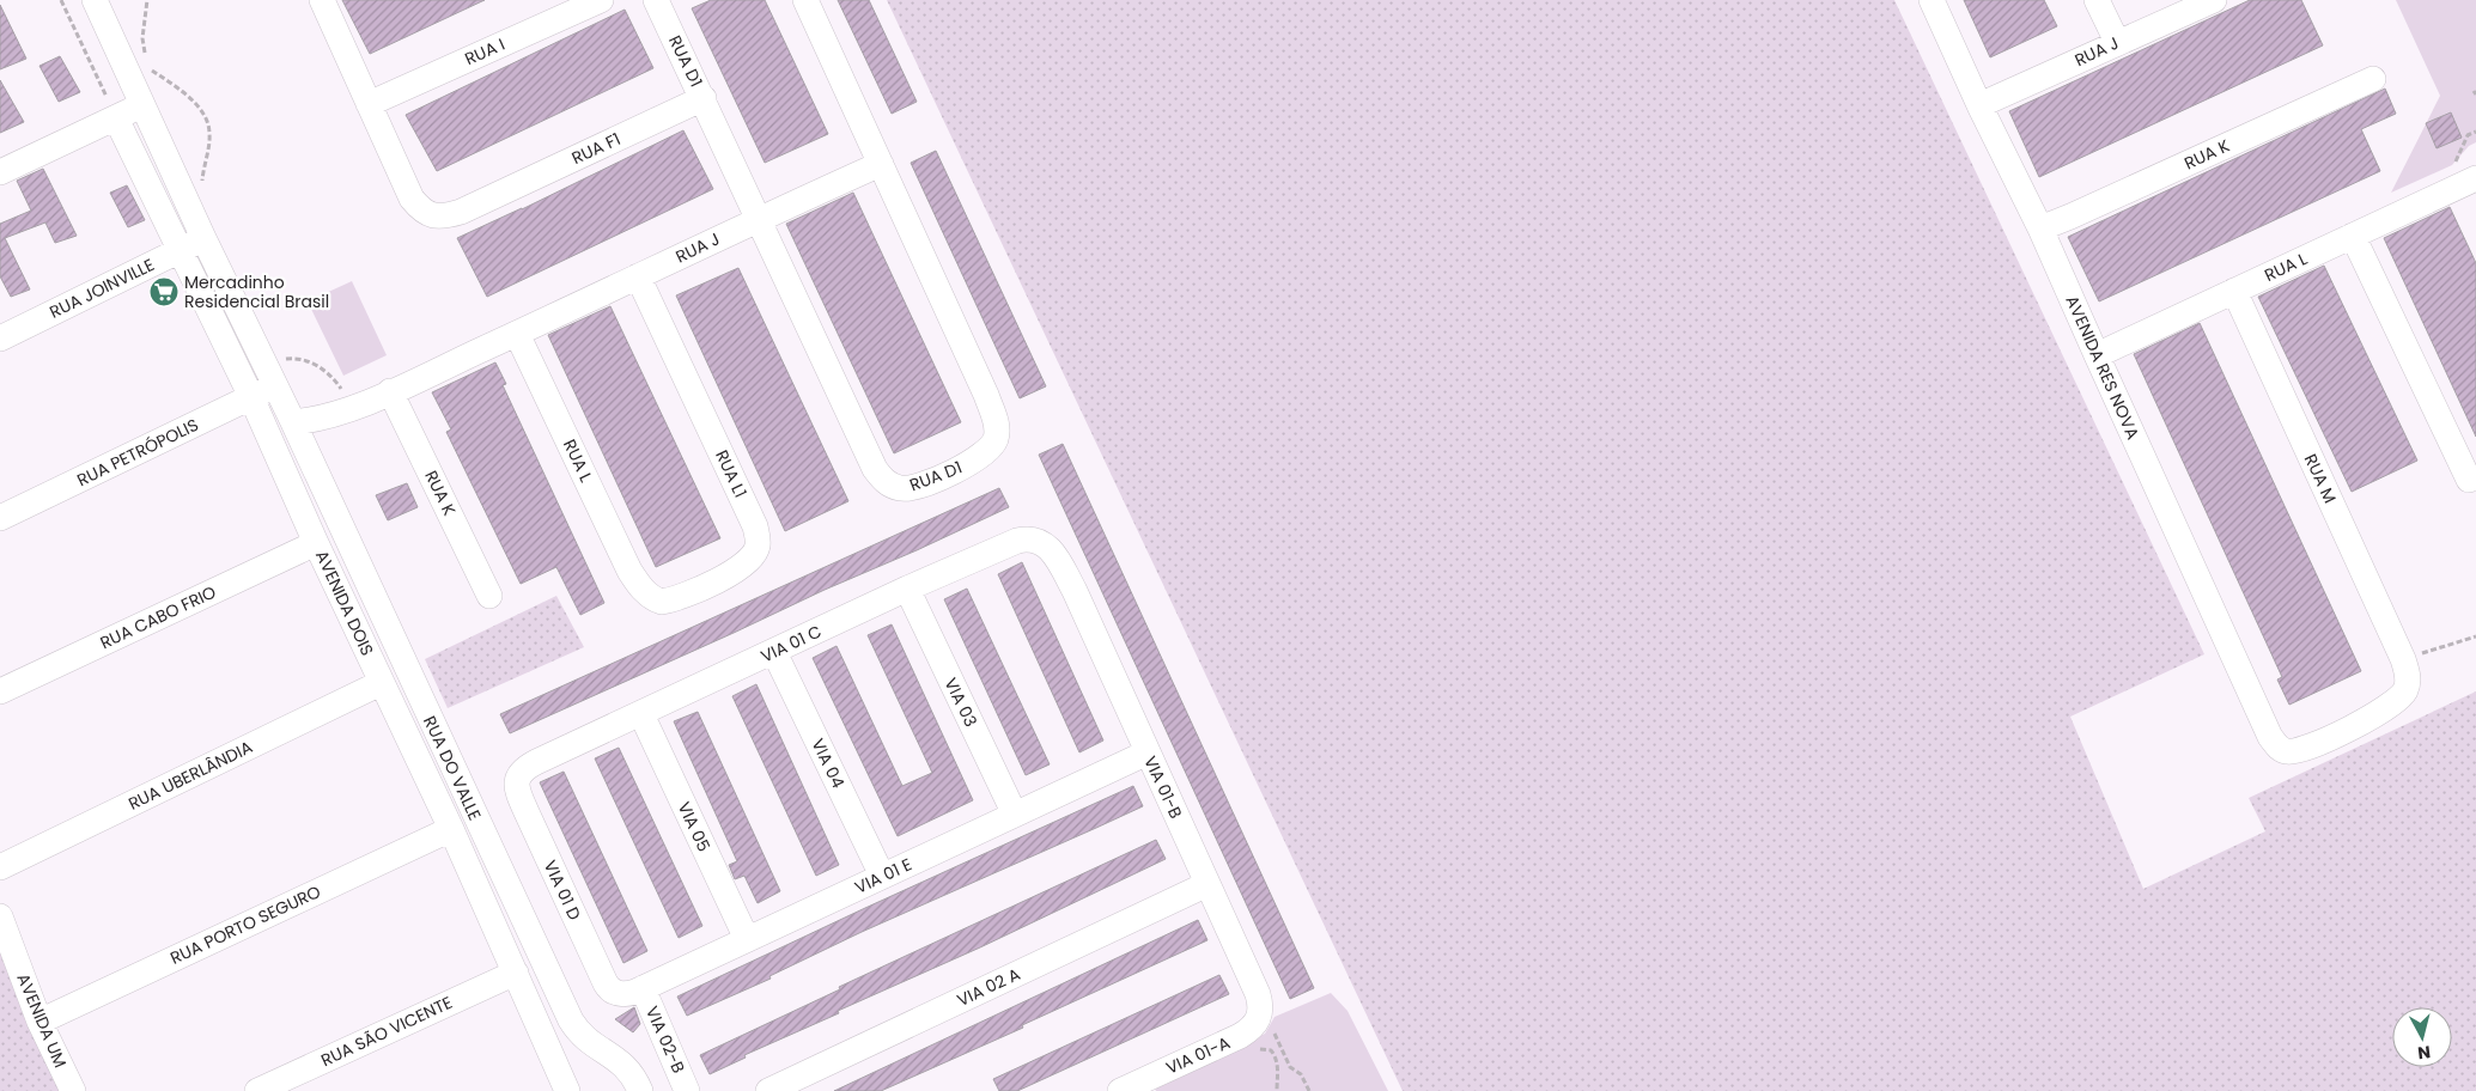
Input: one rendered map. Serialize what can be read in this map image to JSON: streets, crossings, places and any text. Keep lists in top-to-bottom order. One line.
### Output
{"streets":{"street":["RUA I","RUA J","RUA D1","RUA F1","RUA K","RUA L","RUA JOINVILLE","AVENIDA RES NOVA","RUA PETRÓPOLIS","RUA L1","RUA M","AVENIDA DOIS","RUA CABO FRIO","VIA 01 C","VIA 03","VIA 04","RUA DO VALLE","RUA UBERLÂNDIA","VIA 01-B","VIA 05","VIA 01 E","VIA 01 D","RUA PORTO SEGURO","VIA 02 A","AVENIDA UM","RUA SÃO VICENTE","VIA 02-B","VIA 01-A"]},"crossings":[["RUA I","RUA F1"],["RUA J","RUA D1"],["RUA J","RUA K"],["RUA J","RUA L"],["RUA J","AVENIDA RES NOVA"],["RUA J","RUA L1"],["RUA J","RUA DO VALLE"],["RUA D1","RUA F1"],["RUA K","AVENIDA RES NOVA"],["RUA L","AVENIDA RES NOVA"],["RUA L","RUA L1"],["RUA L","RUA M"],["RUA JOINVILLE","AVENIDA DOIS"],["RUA JOINVILLE","RUA DO VALLE"],["AVENIDA RES NOVA","RUA M"],["RUA PETRÓPOLIS","AVENIDA DOIS"],["RUA PETRÓPOLIS","RUA DO VALLE"],["AVENIDA DOIS","RUA CABO FRIO"],["AVENIDA DOIS","RUA UBERLÂNDIA"],["AVENIDA DOIS","RUA PORTO SEGURO"],["AVENIDA DOIS","RUA SÃO VICENTE"],["VIA 01 C","VIA 03"],["VIA 01 C","VIA 04"],["VIA 01 C","VIA 01-B"],["VIA 01 C","VIA 05"],["VIA 01 C","VIA 01 D"],["VIA 03","VIA 01 E"],["VIA 04","VIA 01 E"],["VIA 01-B","VIA 01 E"],["VIA 01-B","VIA 02 A"],["VIA 01-B","VIA 01-A"],["VIA 05","VIA 01 E"],["VIA 01 E","VIA 01 D"],["VIA 01 E","VIA 02-B"],["RUA PORTO SEGURO","AVENIDA UM"]],"places":{"supermarket":["Mercadinho Residencial Brasil"]},"north":"bottom"}
